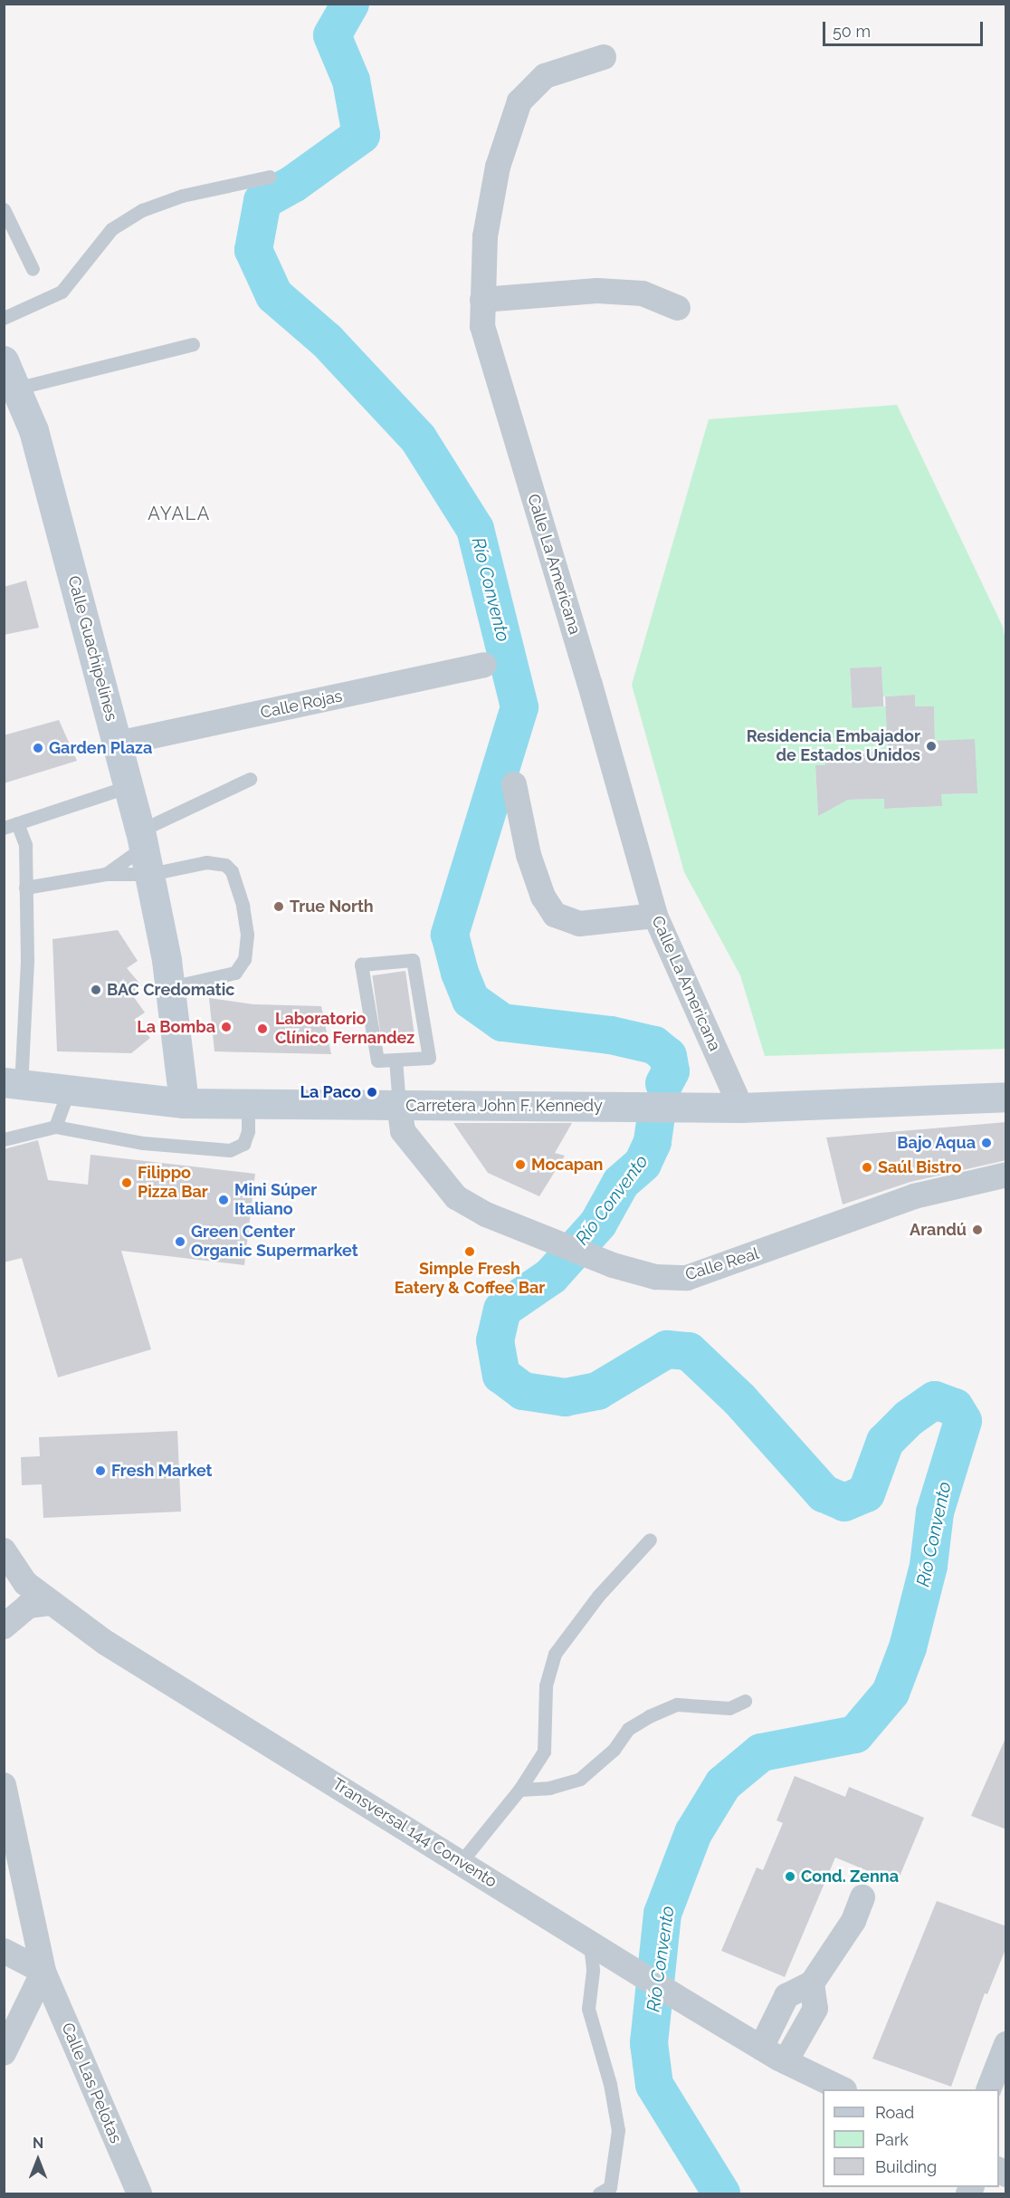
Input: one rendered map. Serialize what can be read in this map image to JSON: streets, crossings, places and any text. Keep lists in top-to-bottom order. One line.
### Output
{"streets":{"main road":["Calle Guachipelines","Carretera John F. Kennedy"],"street":["Calle La Americana","Calle Rojas","Calle Real","Transversal 144 Convento","Calle Las Pelotas"]},"crossings":[["Calle La Americana","Carretera John F. Kennedy"],["Calle Guachipelines","Calle Rojas"],["Calle Guachipelines","Carretera John F. Kennedy"],["Carretera John F. Kennedy","Calle Real"]],"districts":["AYALA"],"water":["Río Convento"],"places":["Residencia Embajador de Estados Unidos","Garden Plaza","True North","BAC Credomatic","La Bomba","Laboratorio Clínico Fernandez","La Paco","Bajo Aqua","Mocapan","Saúl Bistro","Filippo Pizza Bar","Mini Súper Italiano","Arandú","Green Center Organic Supermarket","Simple Fresh Eatery & Coffee Bar","Fresh Market","Cond. Zenna"],"legend":["Road","Park","Building"],"scale_bar":"50 m","north":"top"}
